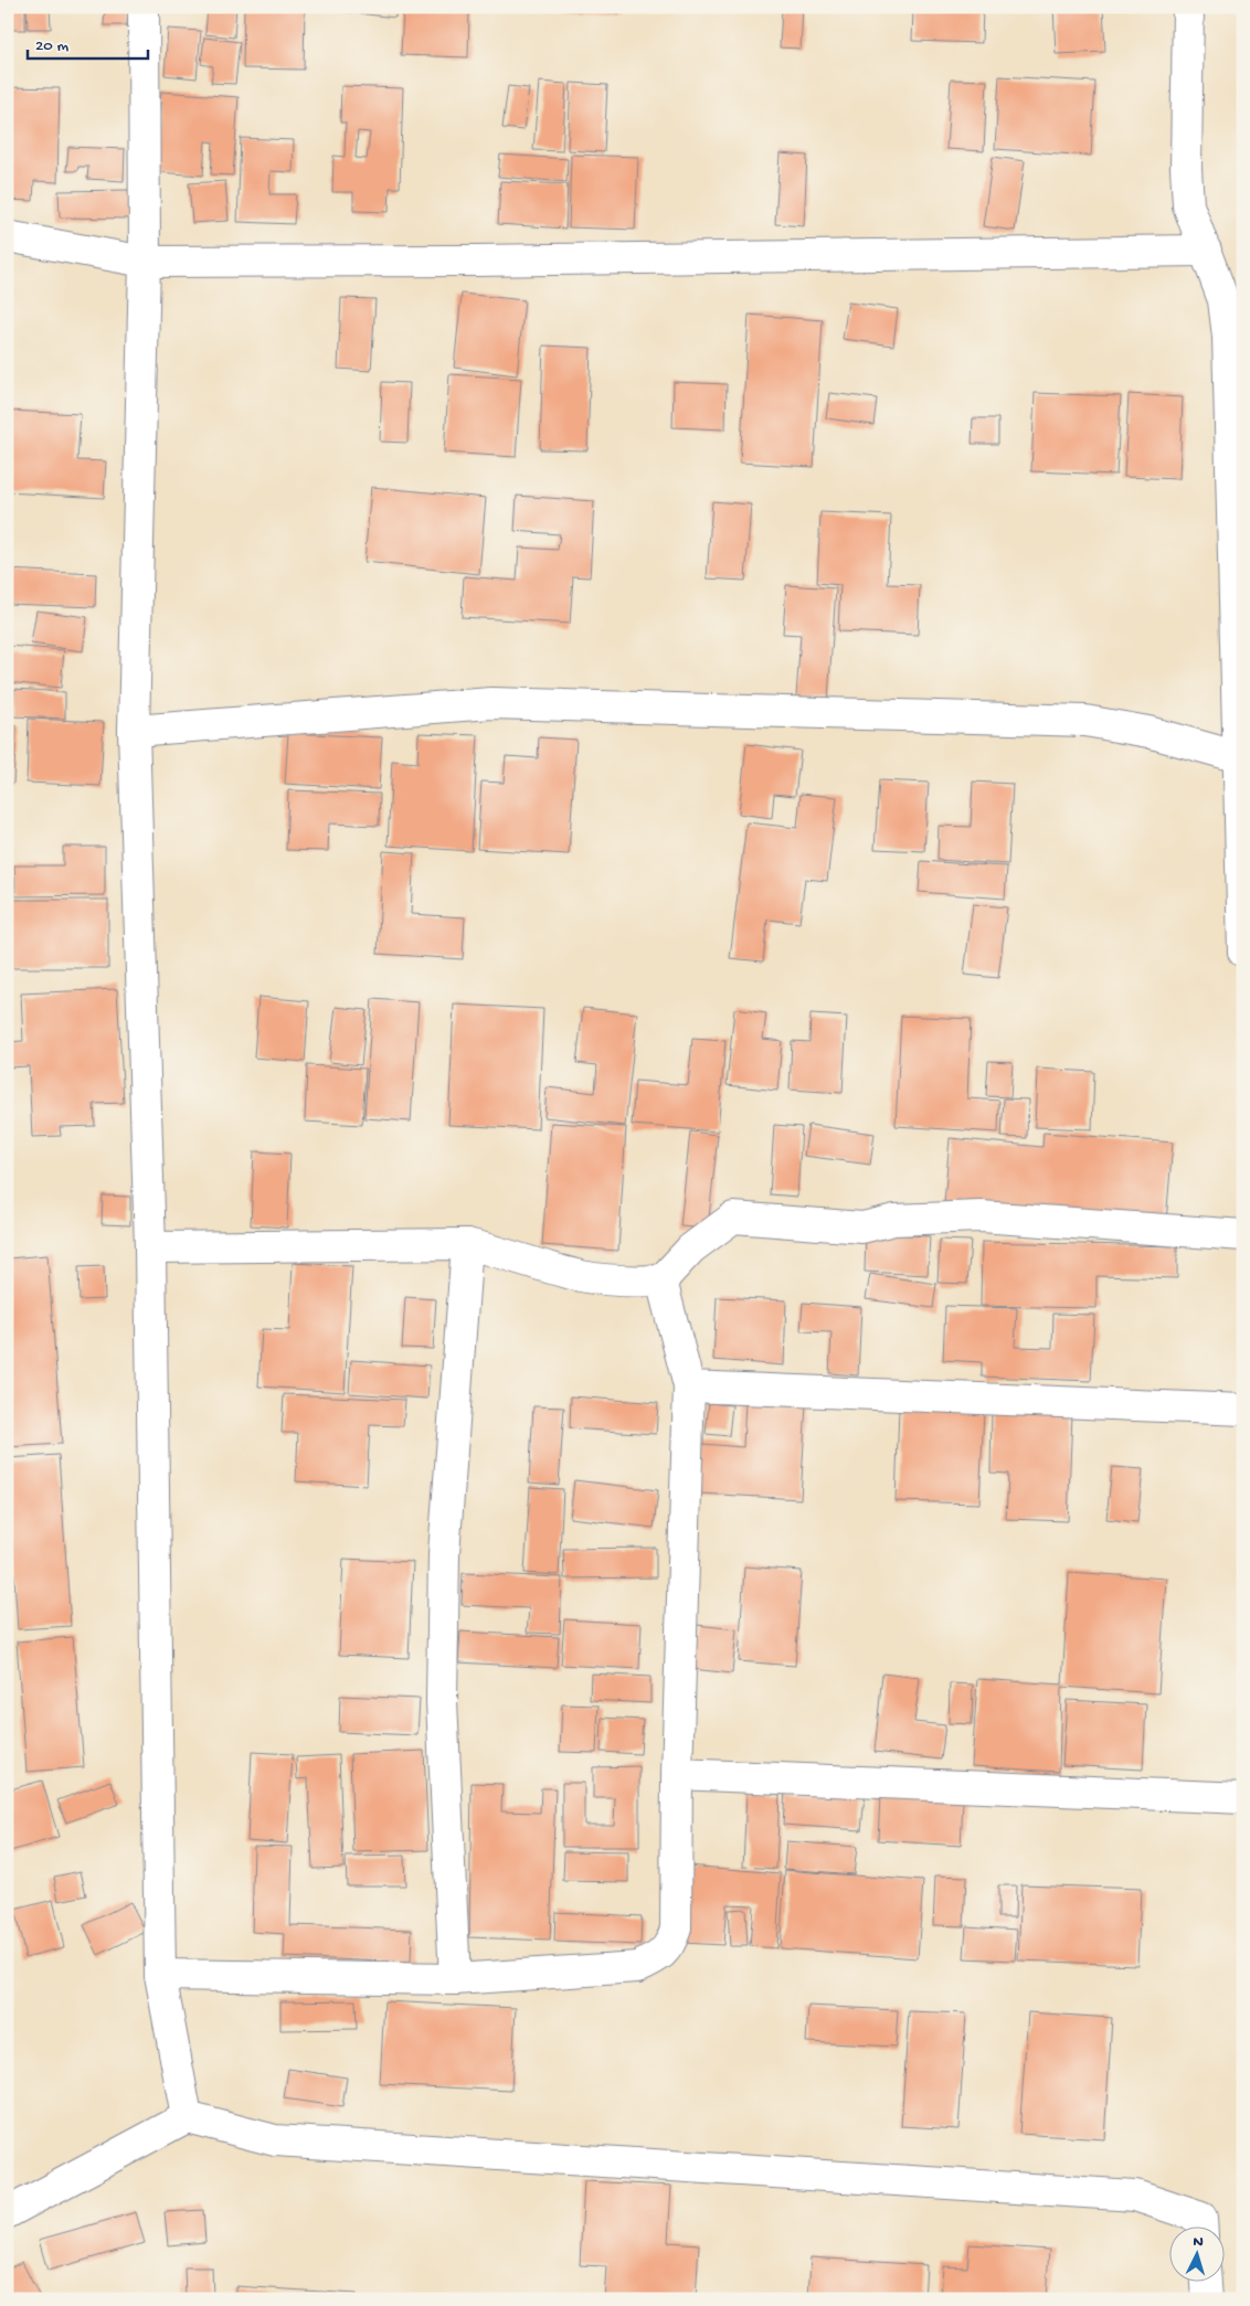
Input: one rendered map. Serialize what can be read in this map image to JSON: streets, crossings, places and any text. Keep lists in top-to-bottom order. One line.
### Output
{"scale_bar":"20 m","north":"top"}
